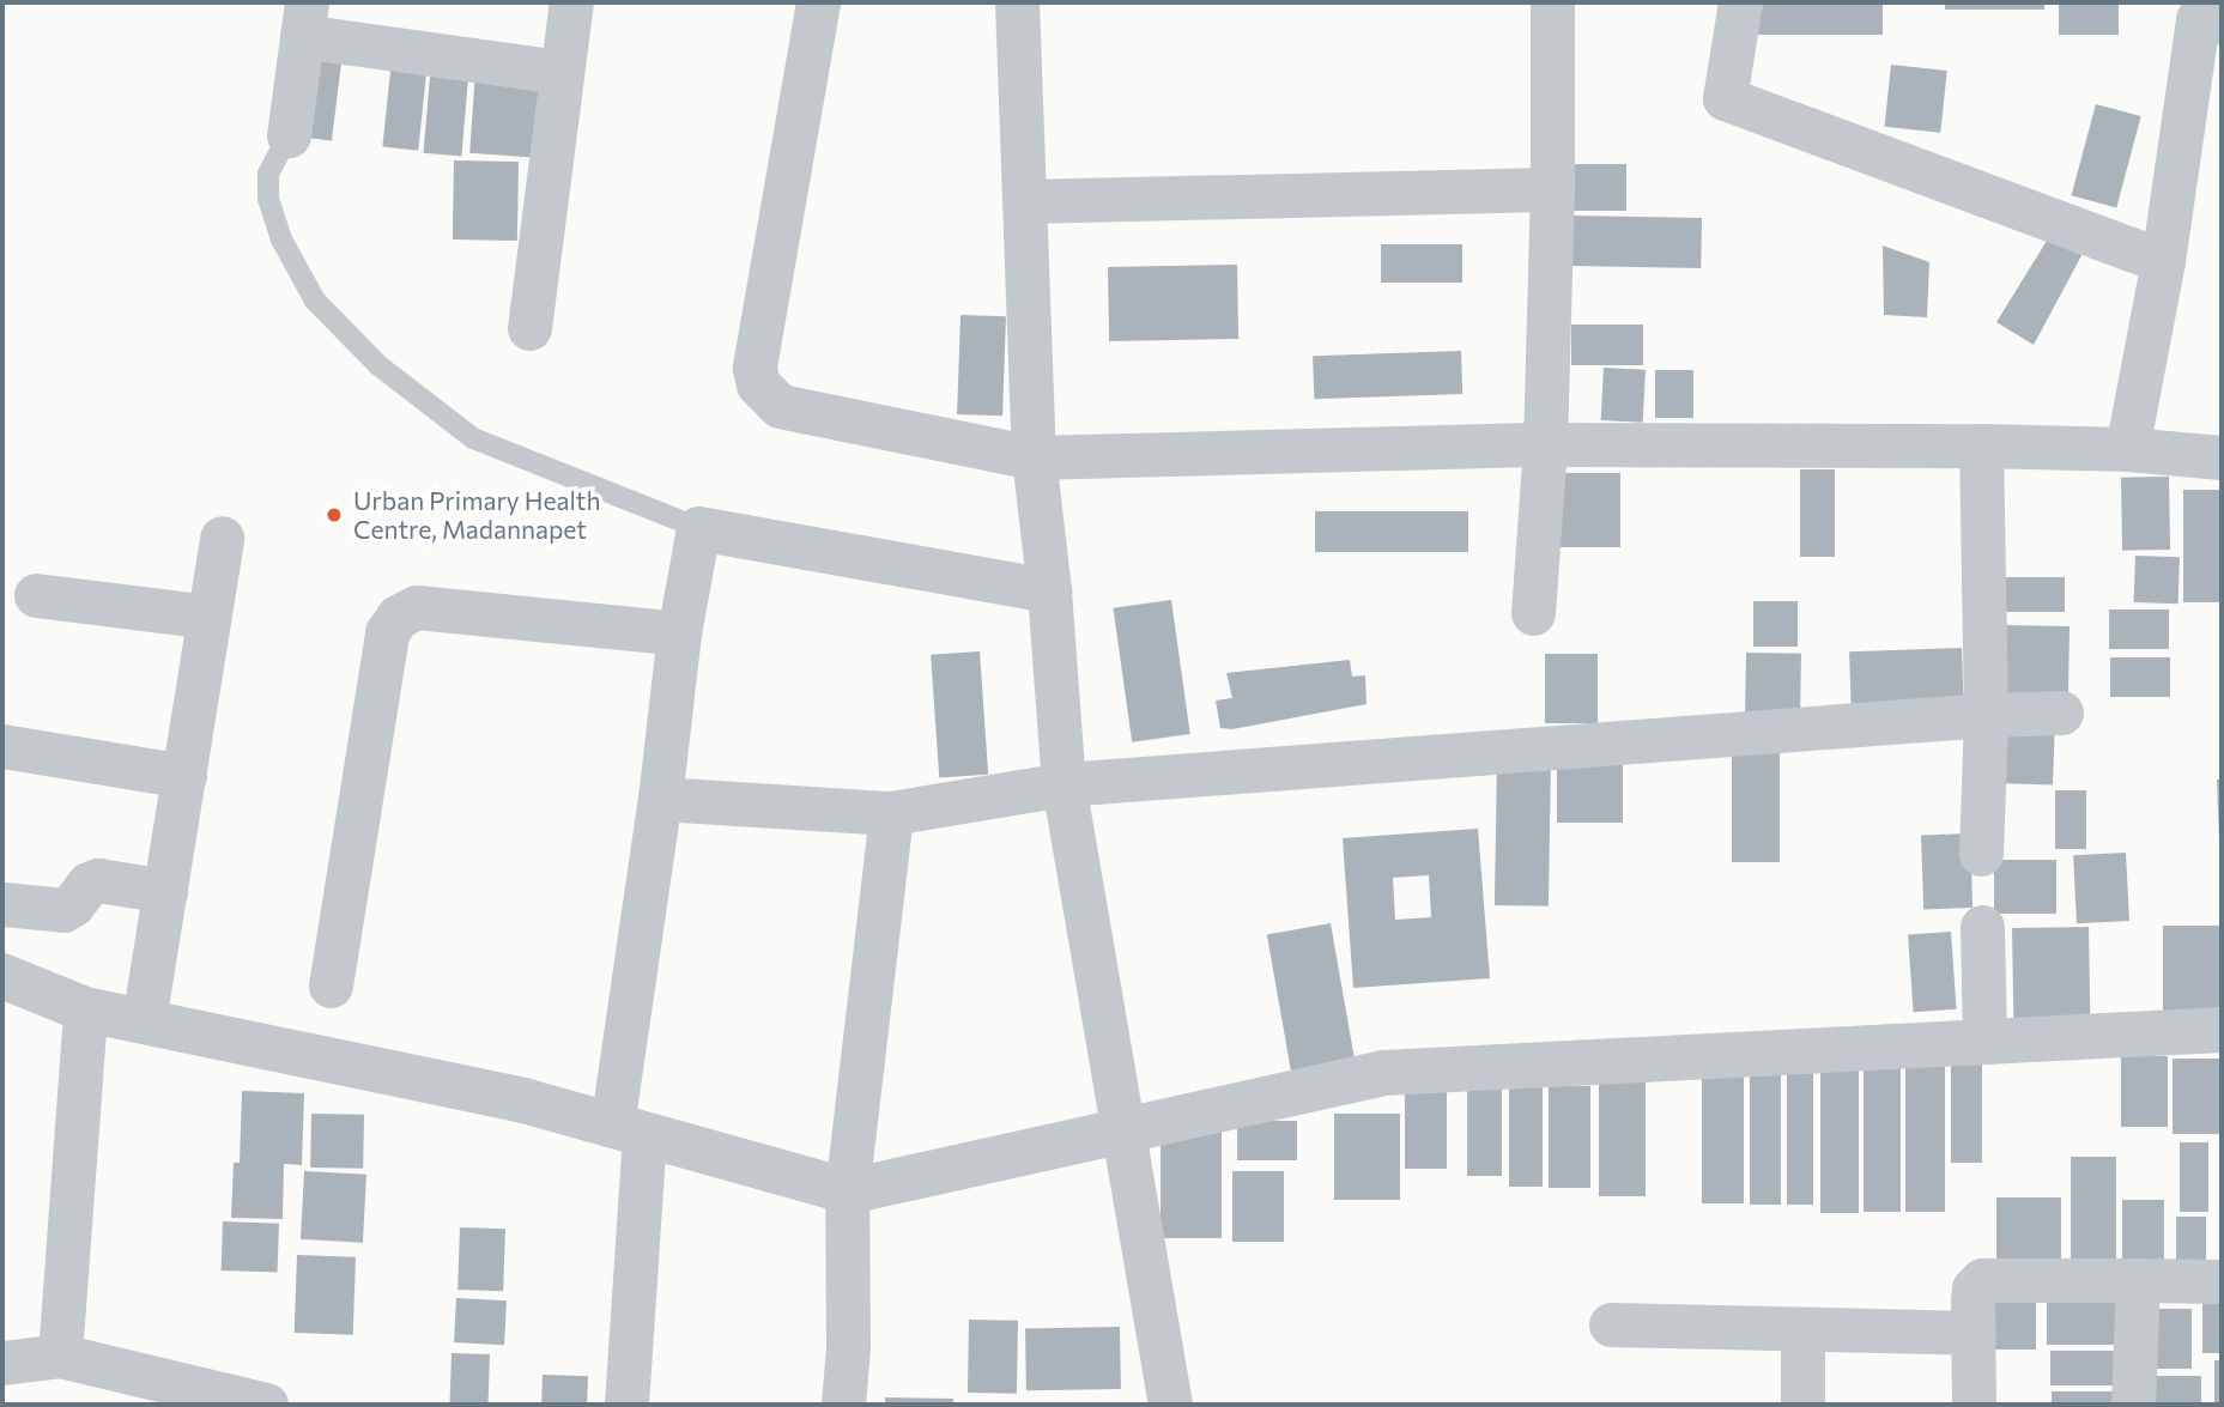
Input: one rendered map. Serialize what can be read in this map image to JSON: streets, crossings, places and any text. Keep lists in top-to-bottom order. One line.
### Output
{"places":["Urban Primary Health Centre, Madannapet"]}
